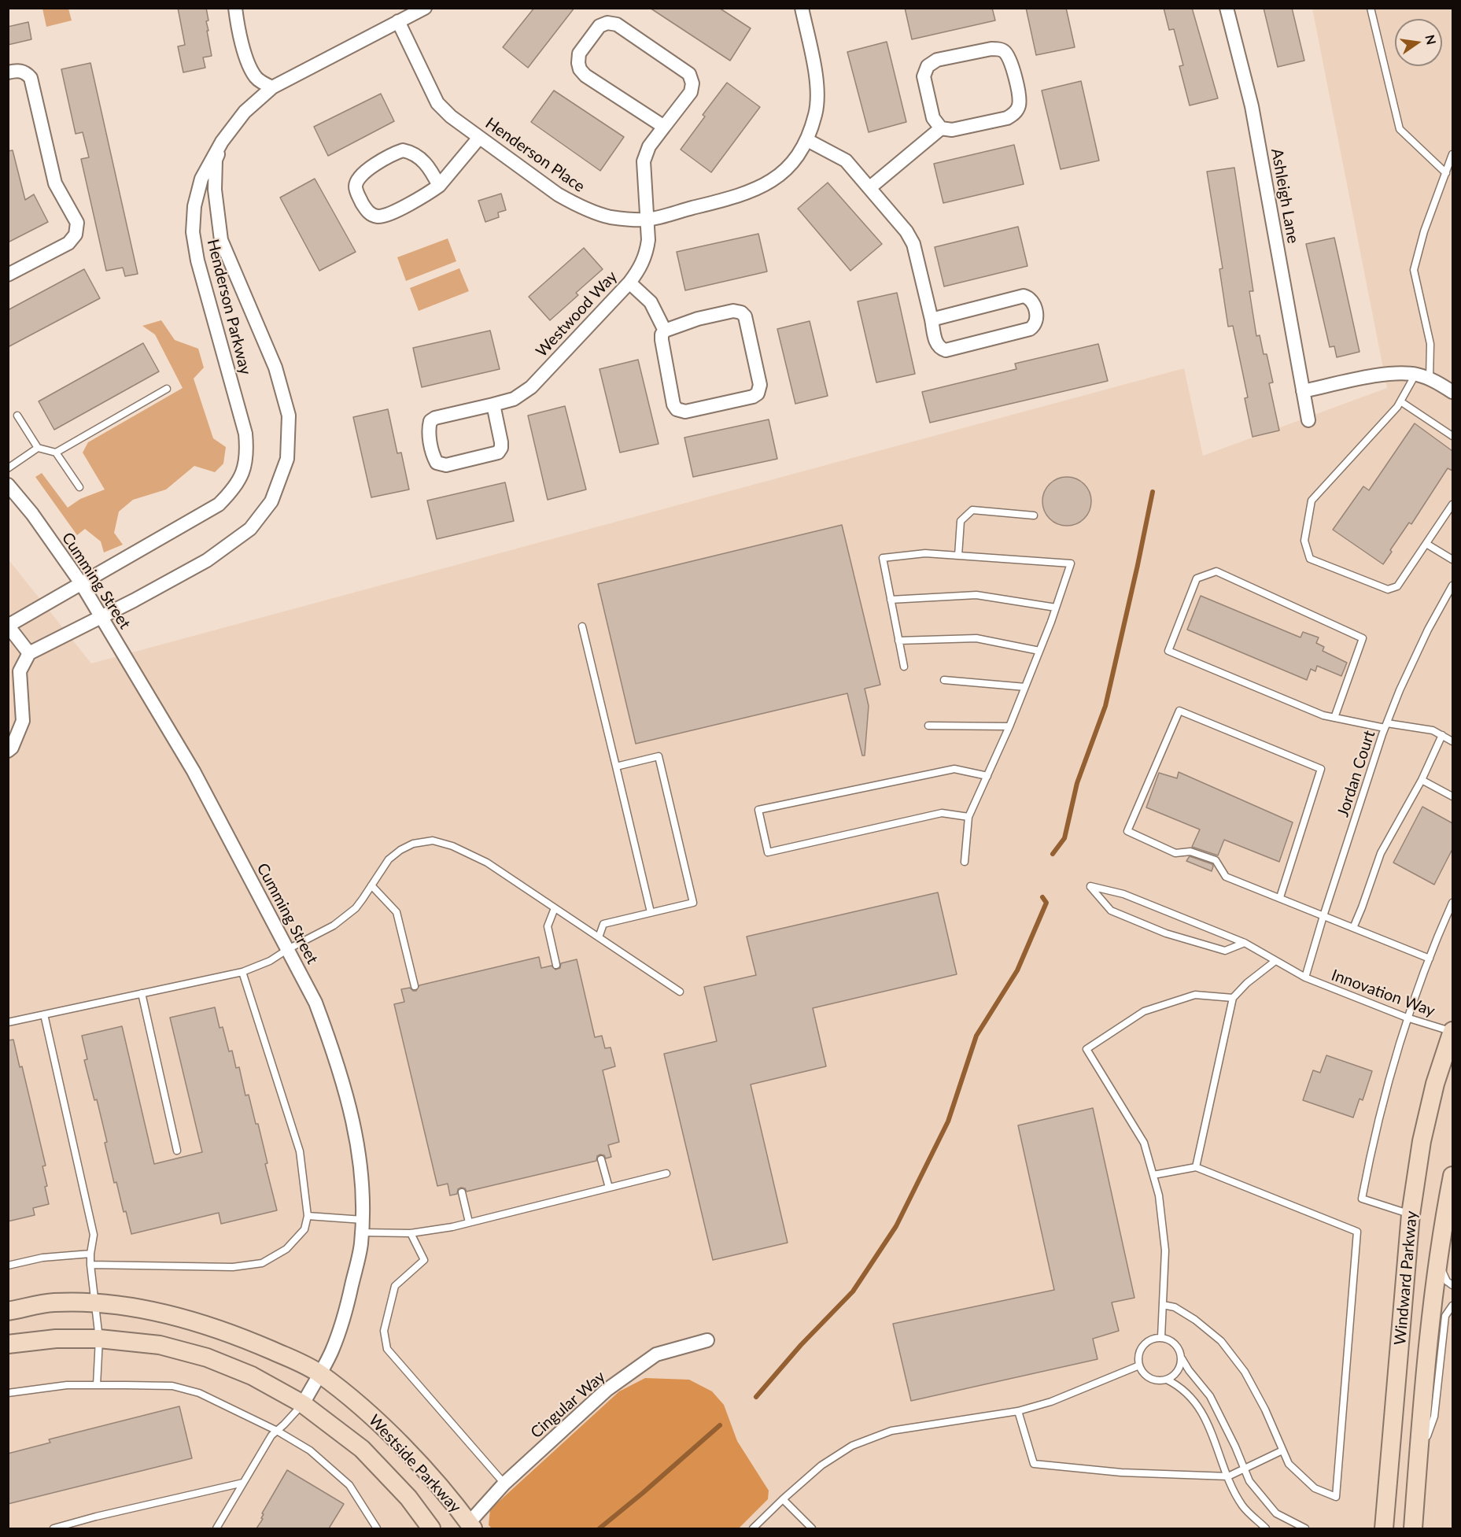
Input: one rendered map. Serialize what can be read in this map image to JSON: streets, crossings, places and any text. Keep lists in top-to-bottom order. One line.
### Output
{"streets":{"main road":["Windward Parkway","Westside Parkway"],"street":["Henderson Place","Ashleigh Lane","Henderson Parkway","Westwood Way","Cumming Street","Cingular Way"],"lane":["Jordan Court","Innovation Way"]},"crossings":[["Henderson Place","Henderson Parkway"],["Henderson Place","Westwood Way"],["Henderson Parkway","Cumming Street"],["Cumming Street","Westside Parkway"],["Jordan Court","Innovation Way"],["Innovation Way","Windward Parkway"],["Cingular Way","Westside Parkway"]],"north":"right"}
